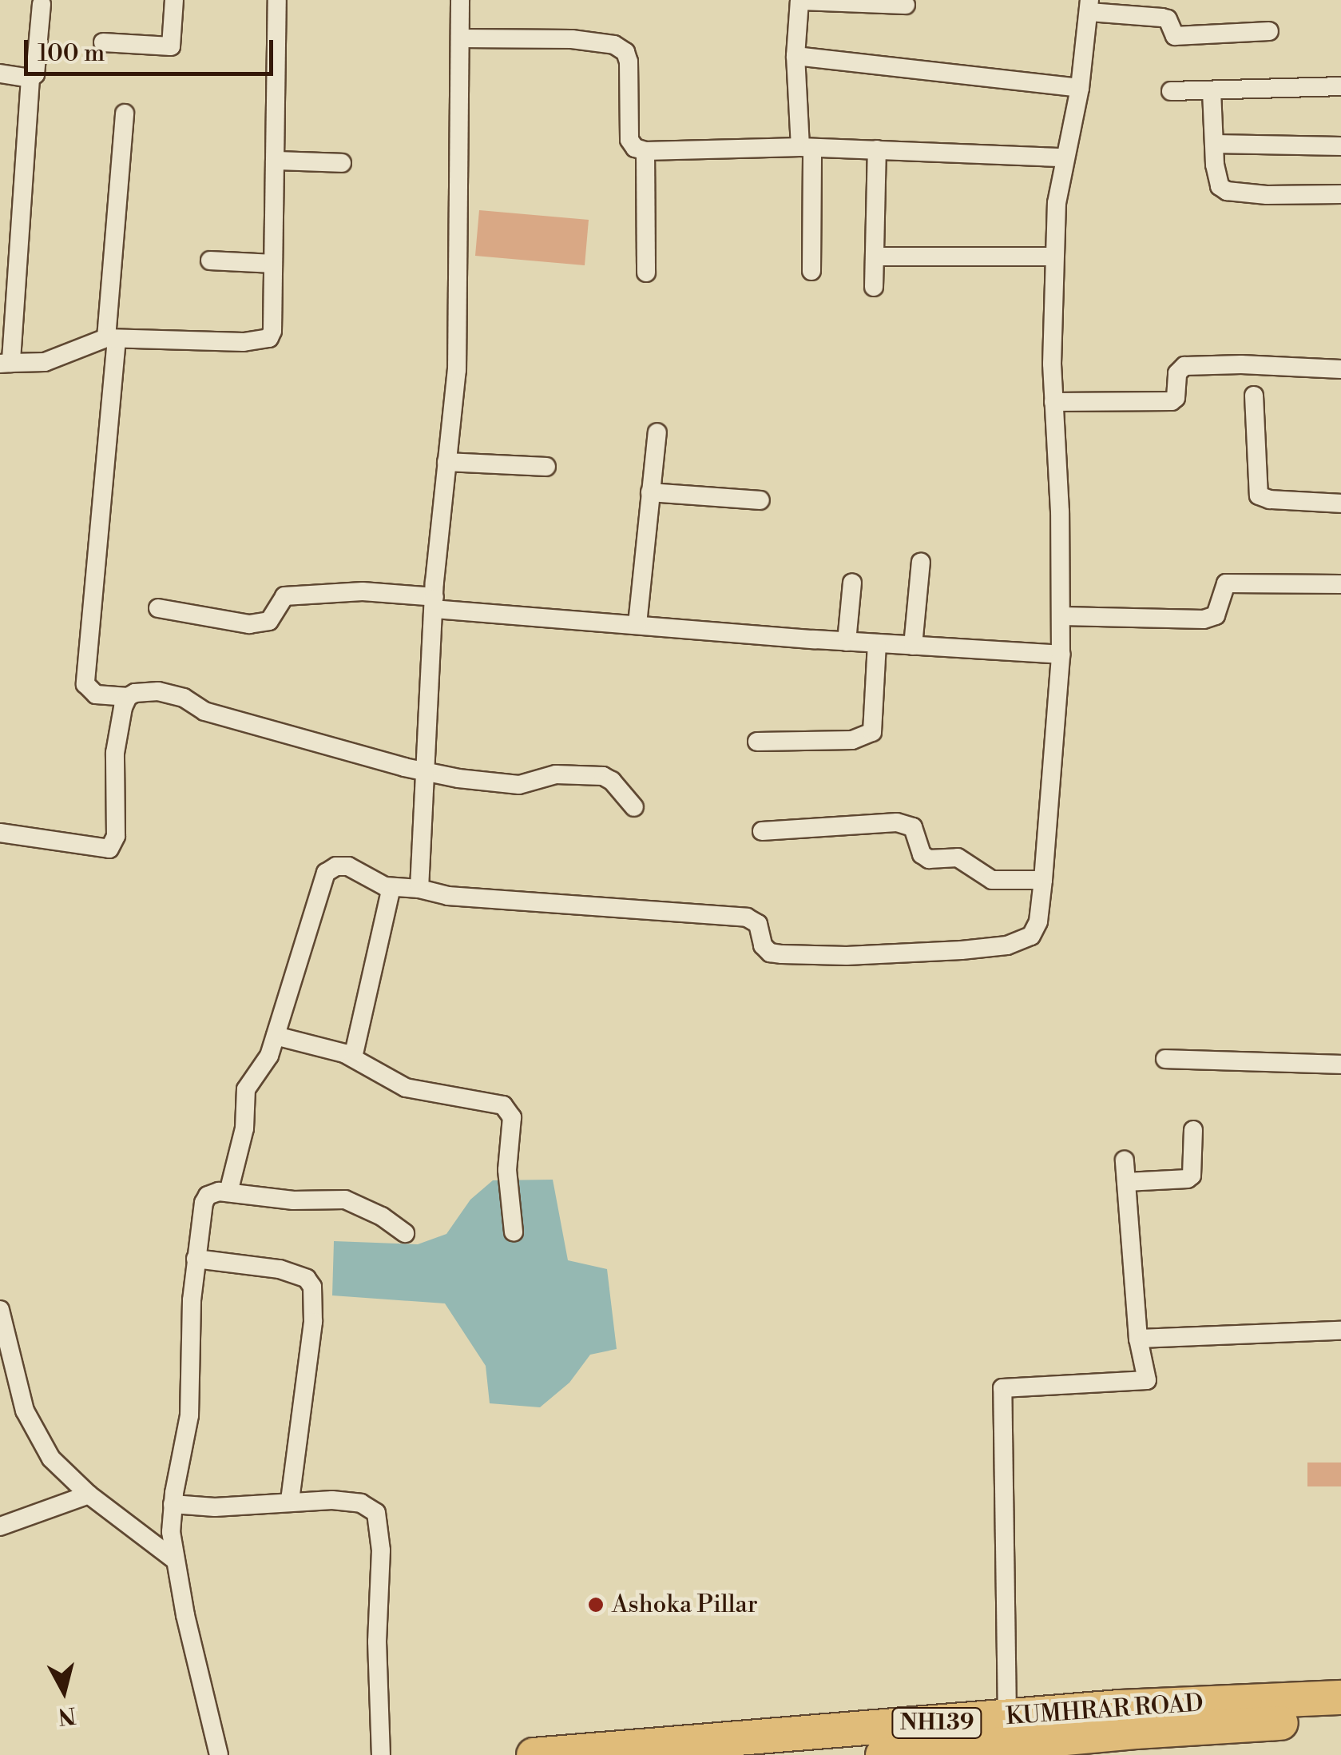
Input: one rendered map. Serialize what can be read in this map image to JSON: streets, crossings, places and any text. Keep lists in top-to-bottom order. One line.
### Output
{"streets":{"highway":["KUMHRAR ROAD","NH139"]},"places":["Ashoka Pillar"],"scale_bar":"100 m","north":"bottom"}
